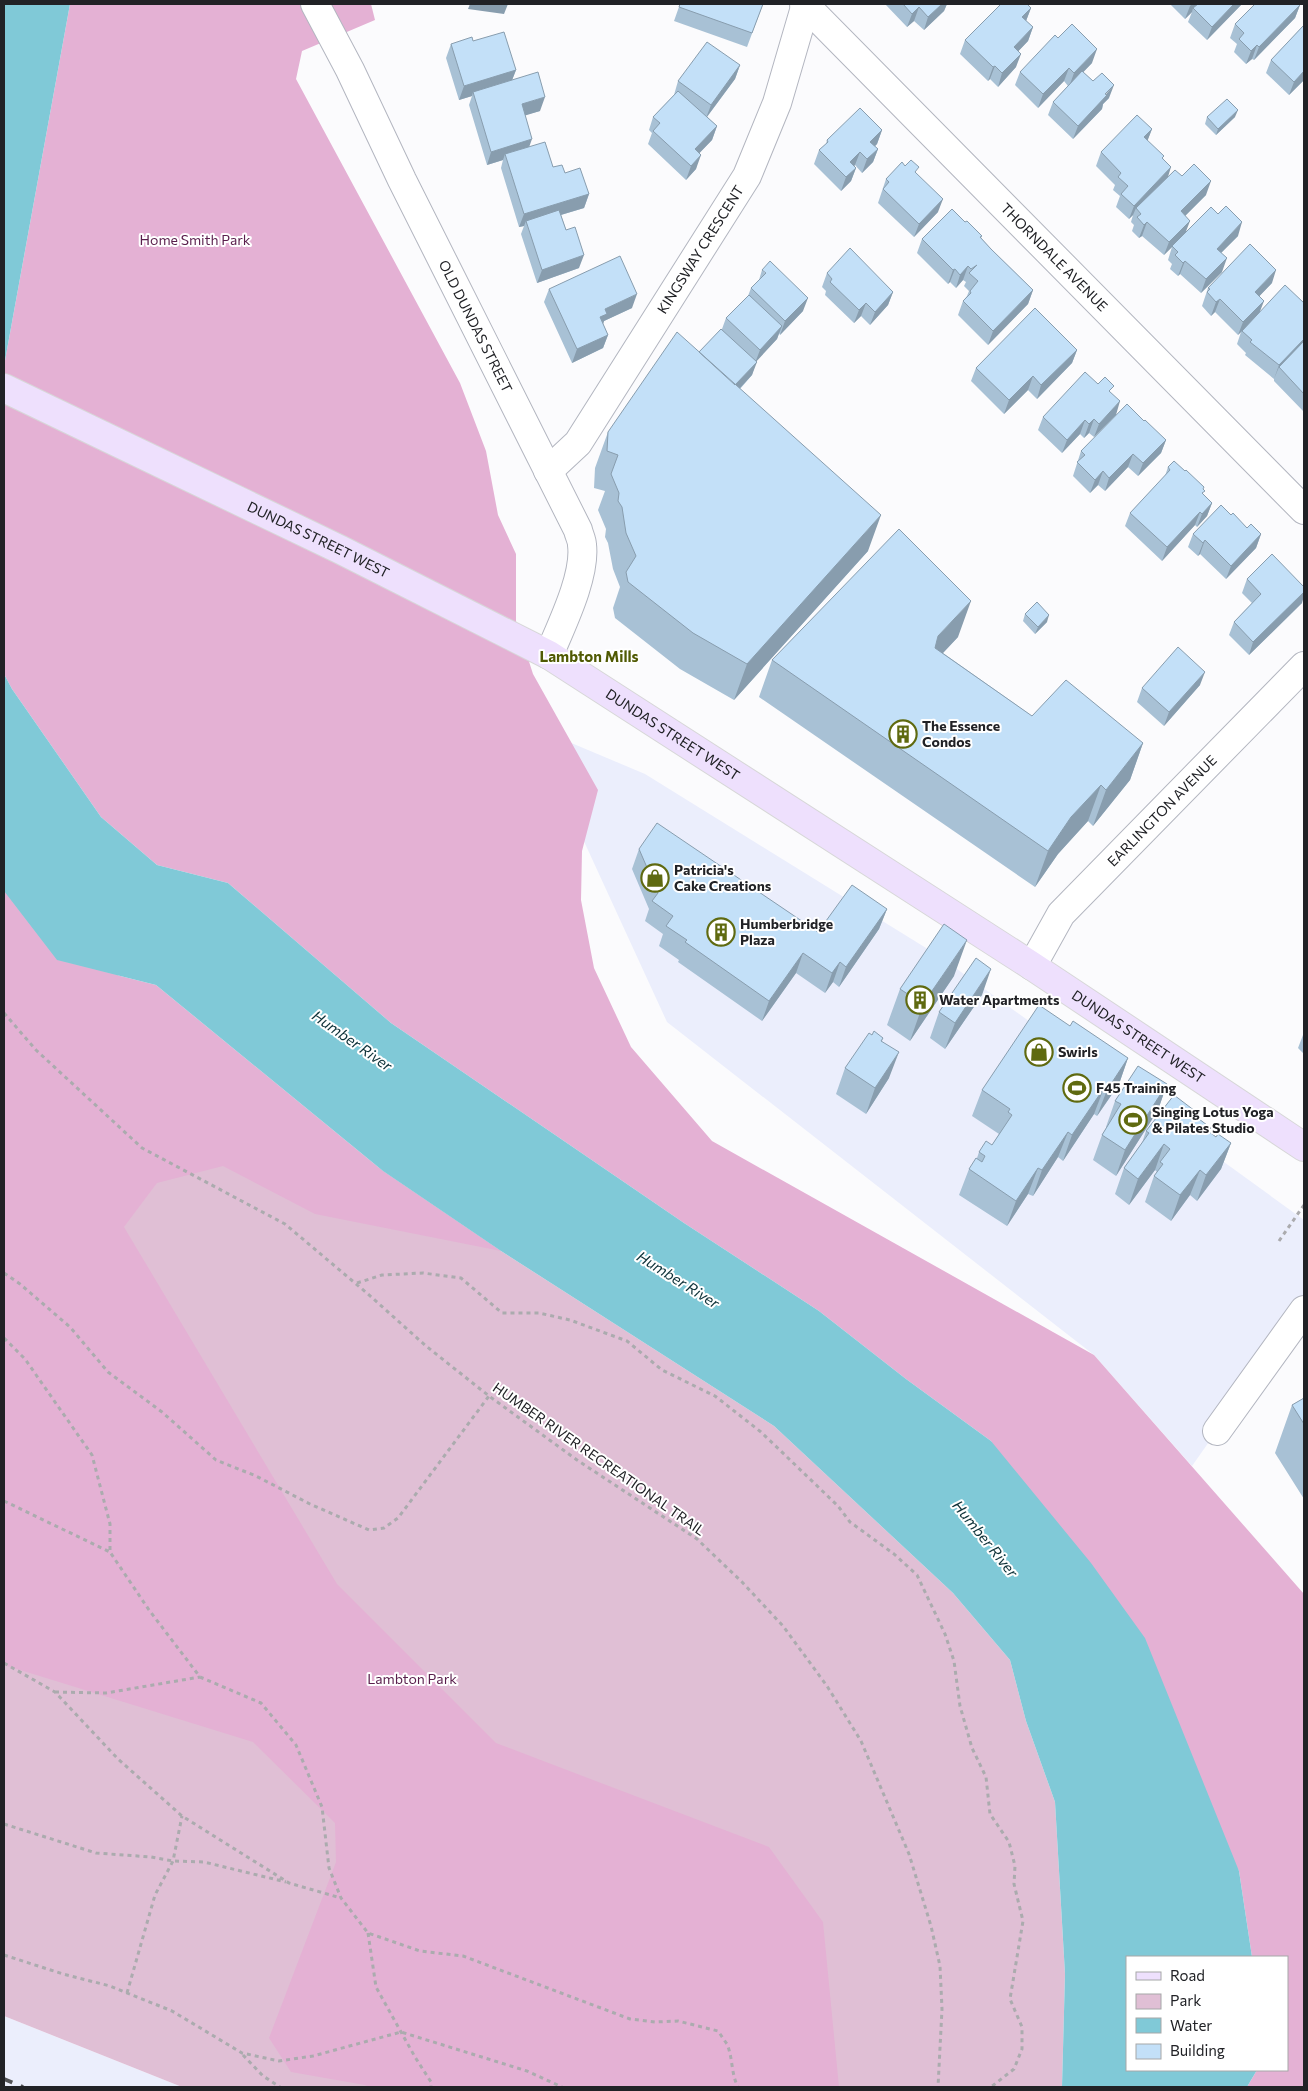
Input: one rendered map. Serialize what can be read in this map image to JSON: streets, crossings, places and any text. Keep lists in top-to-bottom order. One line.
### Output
{"streets":{"main road":["DUNDAS STREET WEST"],"street":["KINGSWAY CRESCENT","THORNDALE AVENUE","OLD DUNDAS STREET","EARLINGTON AVENUE"],"path":["HUMBER RIVER RECREATIONAL TRAIL"]},"crossings":[["KINGSWAY CRESCENT","THORNDALE AVENUE"],["KINGSWAY CRESCENT","OLD DUNDAS STREET"],["OLD DUNDAS STREET","DUNDAS STREET WEST"],["DUNDAS STREET WEST","EARLINGTON AVENUE"]],"districts":["Lambton Mills"],"water":["Humber River"],"parks":["Home Smith Park","Lambton Park"],"places":{"building":["The Essence Condos","Humberbridge Plaza","Water Apartments"],"shop":["Patricia's Cake Creations","Swirls"],"sports":["F45 Training","Singing Lotus Yoga & Pilates Studio"]},"legend":["Road","Park","Water","Building"]}
